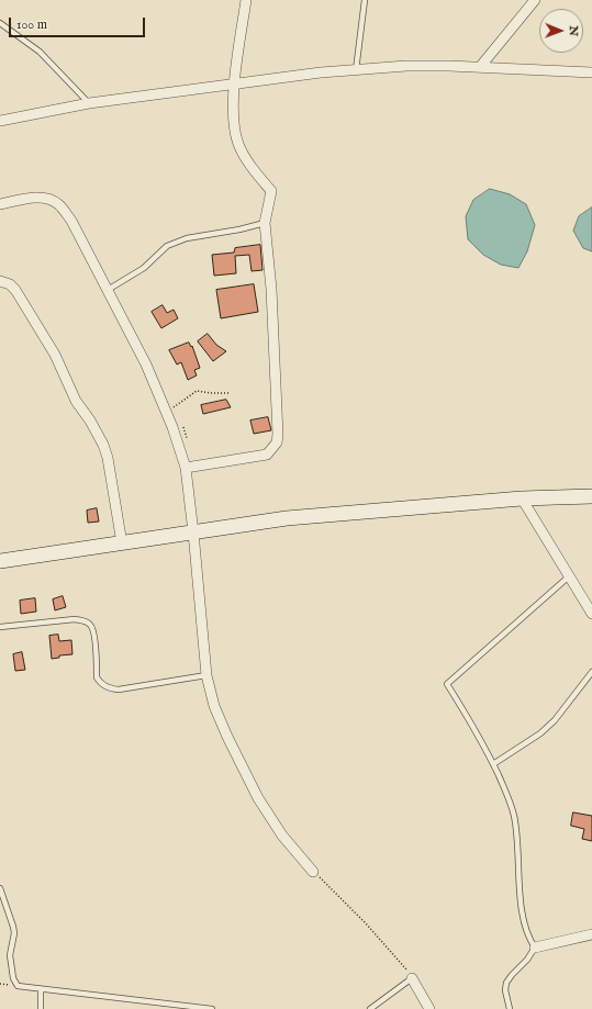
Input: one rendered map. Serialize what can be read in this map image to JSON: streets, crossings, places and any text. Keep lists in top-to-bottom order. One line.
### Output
{"scale_bar":"100 m","north":"right"}
